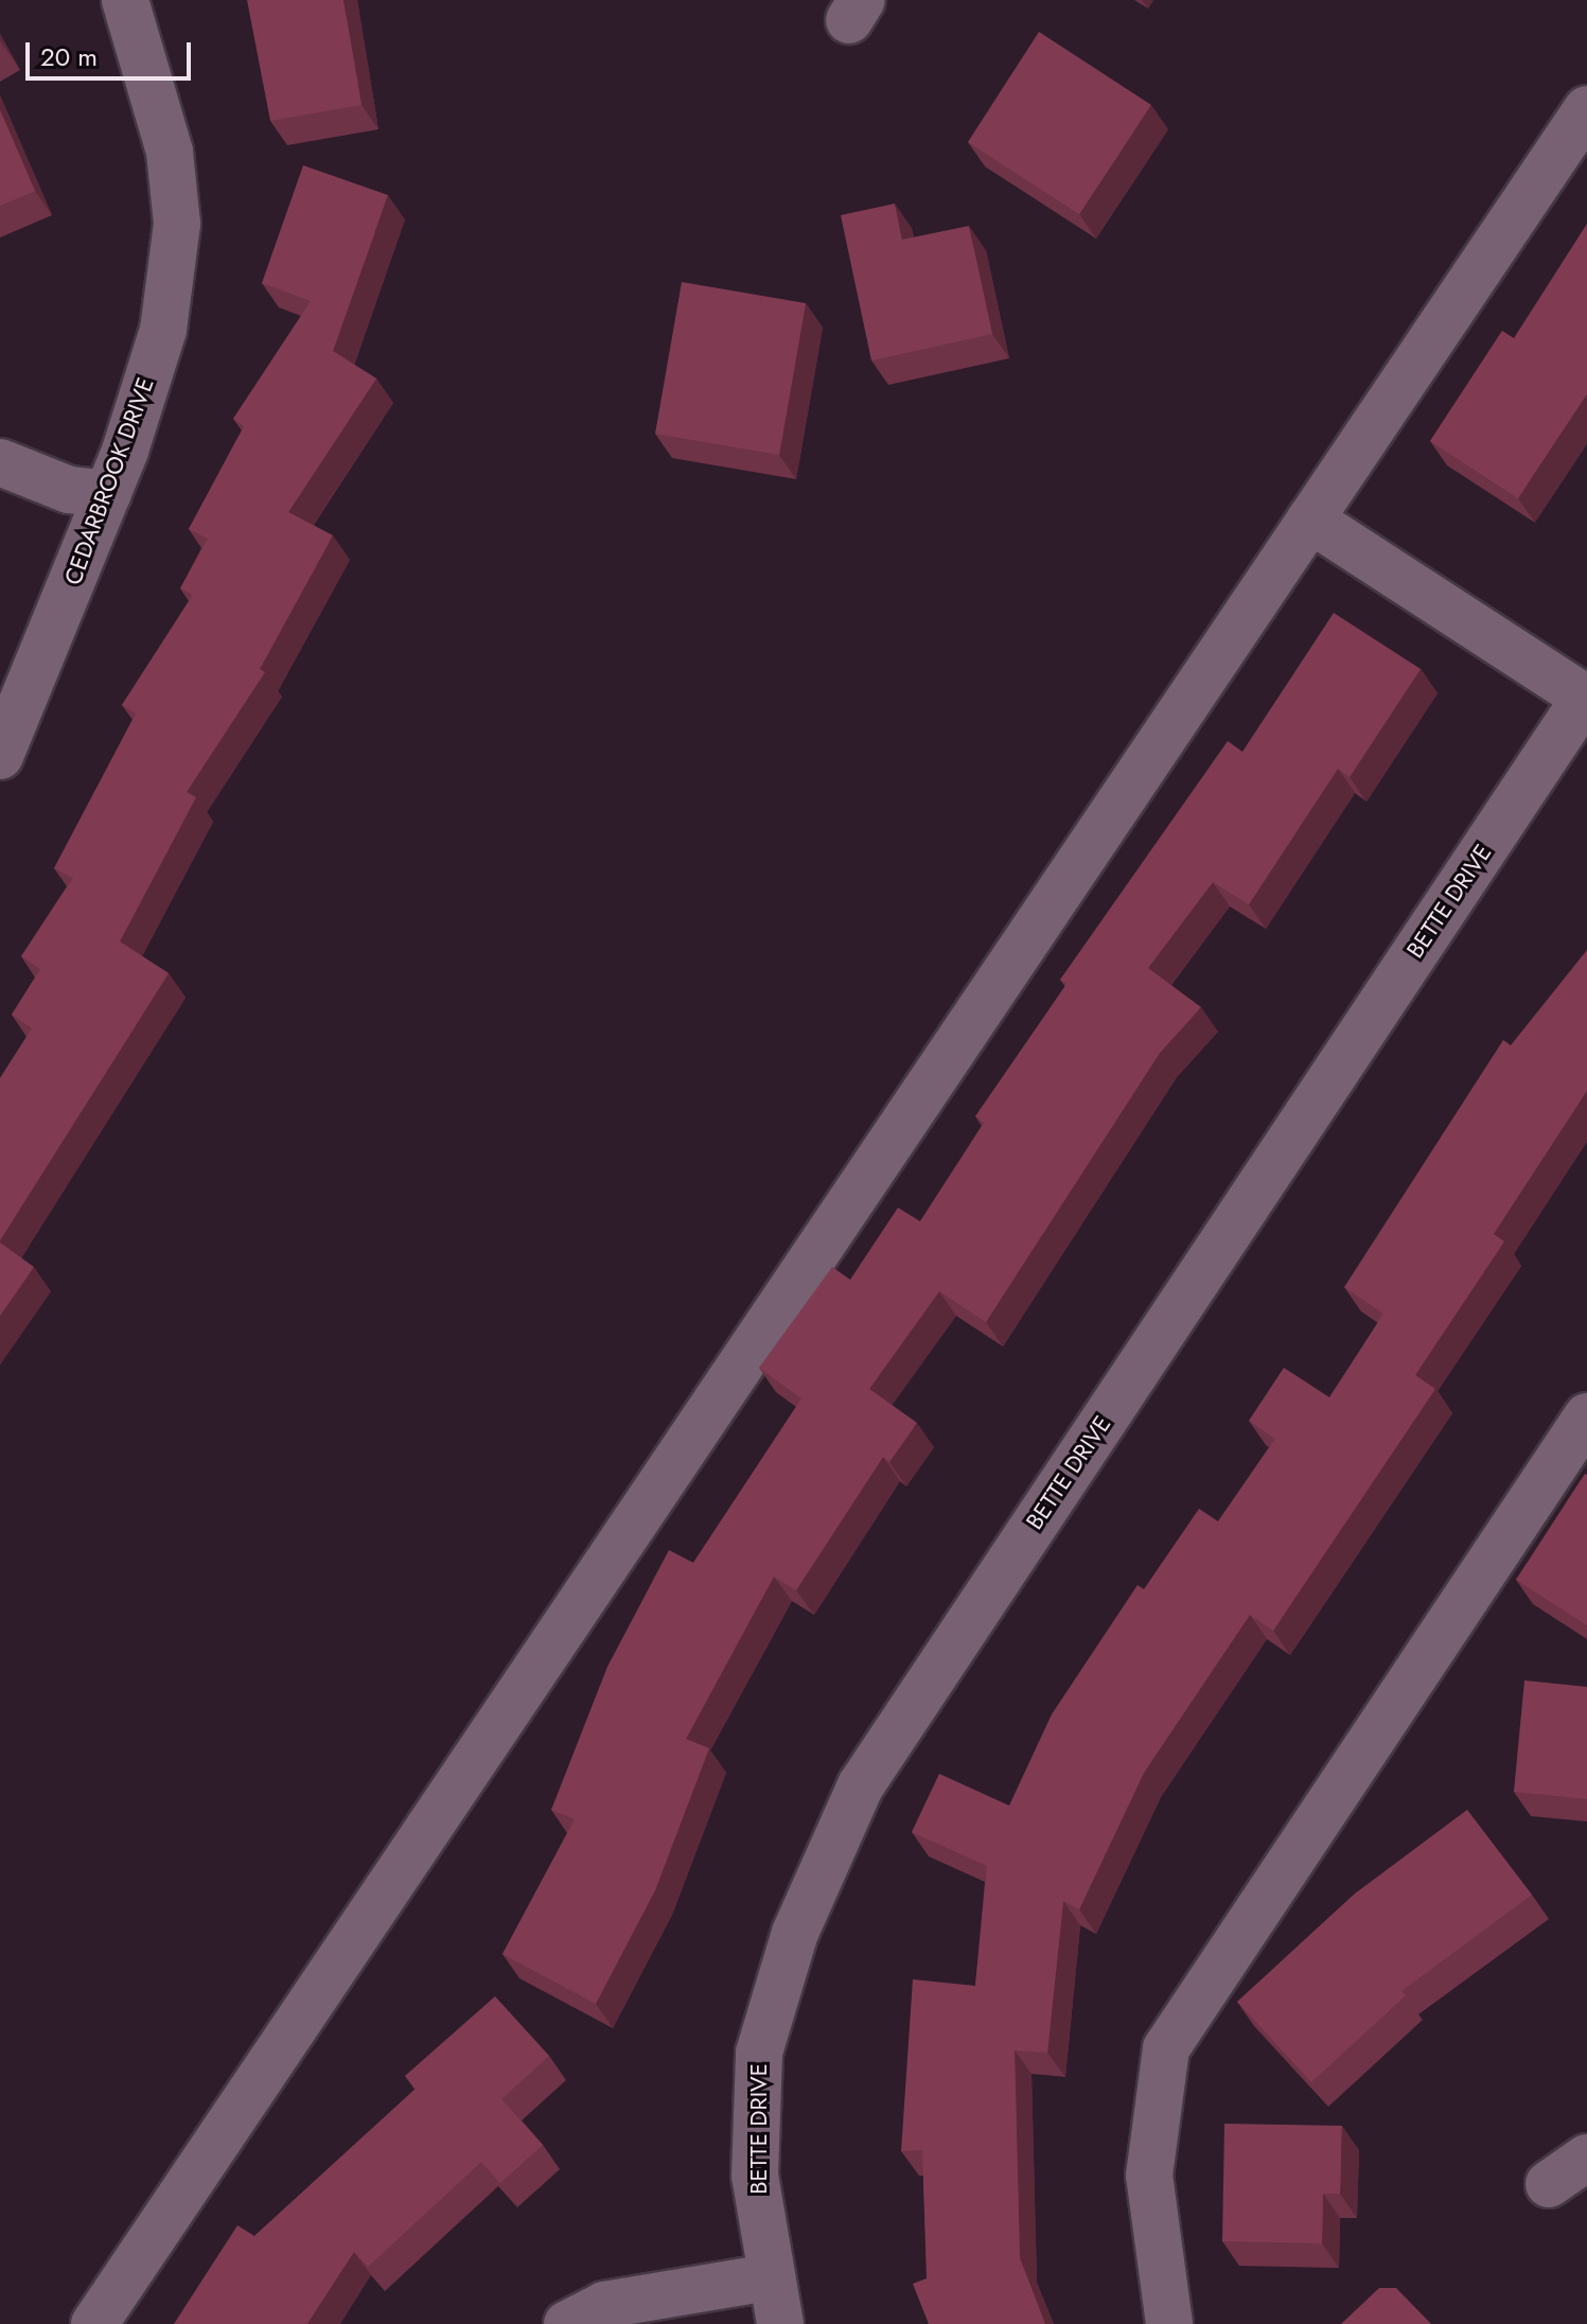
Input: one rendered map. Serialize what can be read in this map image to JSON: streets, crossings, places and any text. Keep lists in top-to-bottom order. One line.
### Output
{"streets":{"street":["CEDARBROOK DRIVE","BETTE DRIVE"]},"scale_bar":"20 m"}
